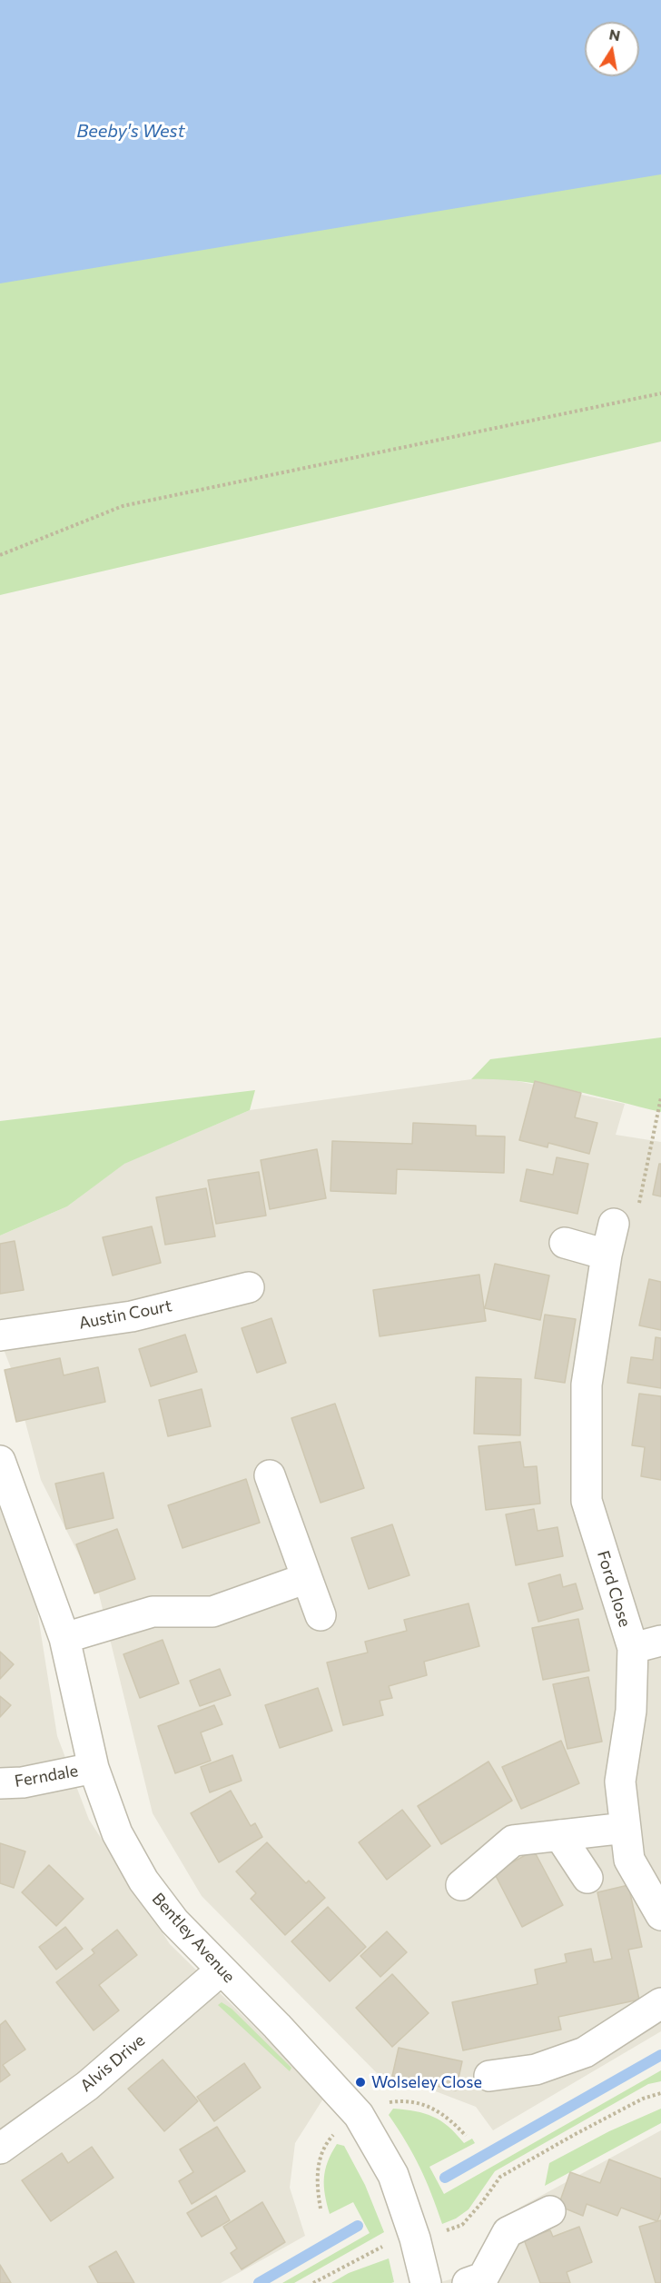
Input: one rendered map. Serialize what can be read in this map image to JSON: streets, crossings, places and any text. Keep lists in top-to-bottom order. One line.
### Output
{"streets":{"street":["Austin Court","Ford Close","Ferndale","Bentley Avenue","Alvis Drive"]},"crossings":[["Ferndale","Bentley Avenue"],["Bentley Avenue","Alvis Drive"]],"water":["Beeby's West"],"places":["Wolseley Close"],"north":"top"}
